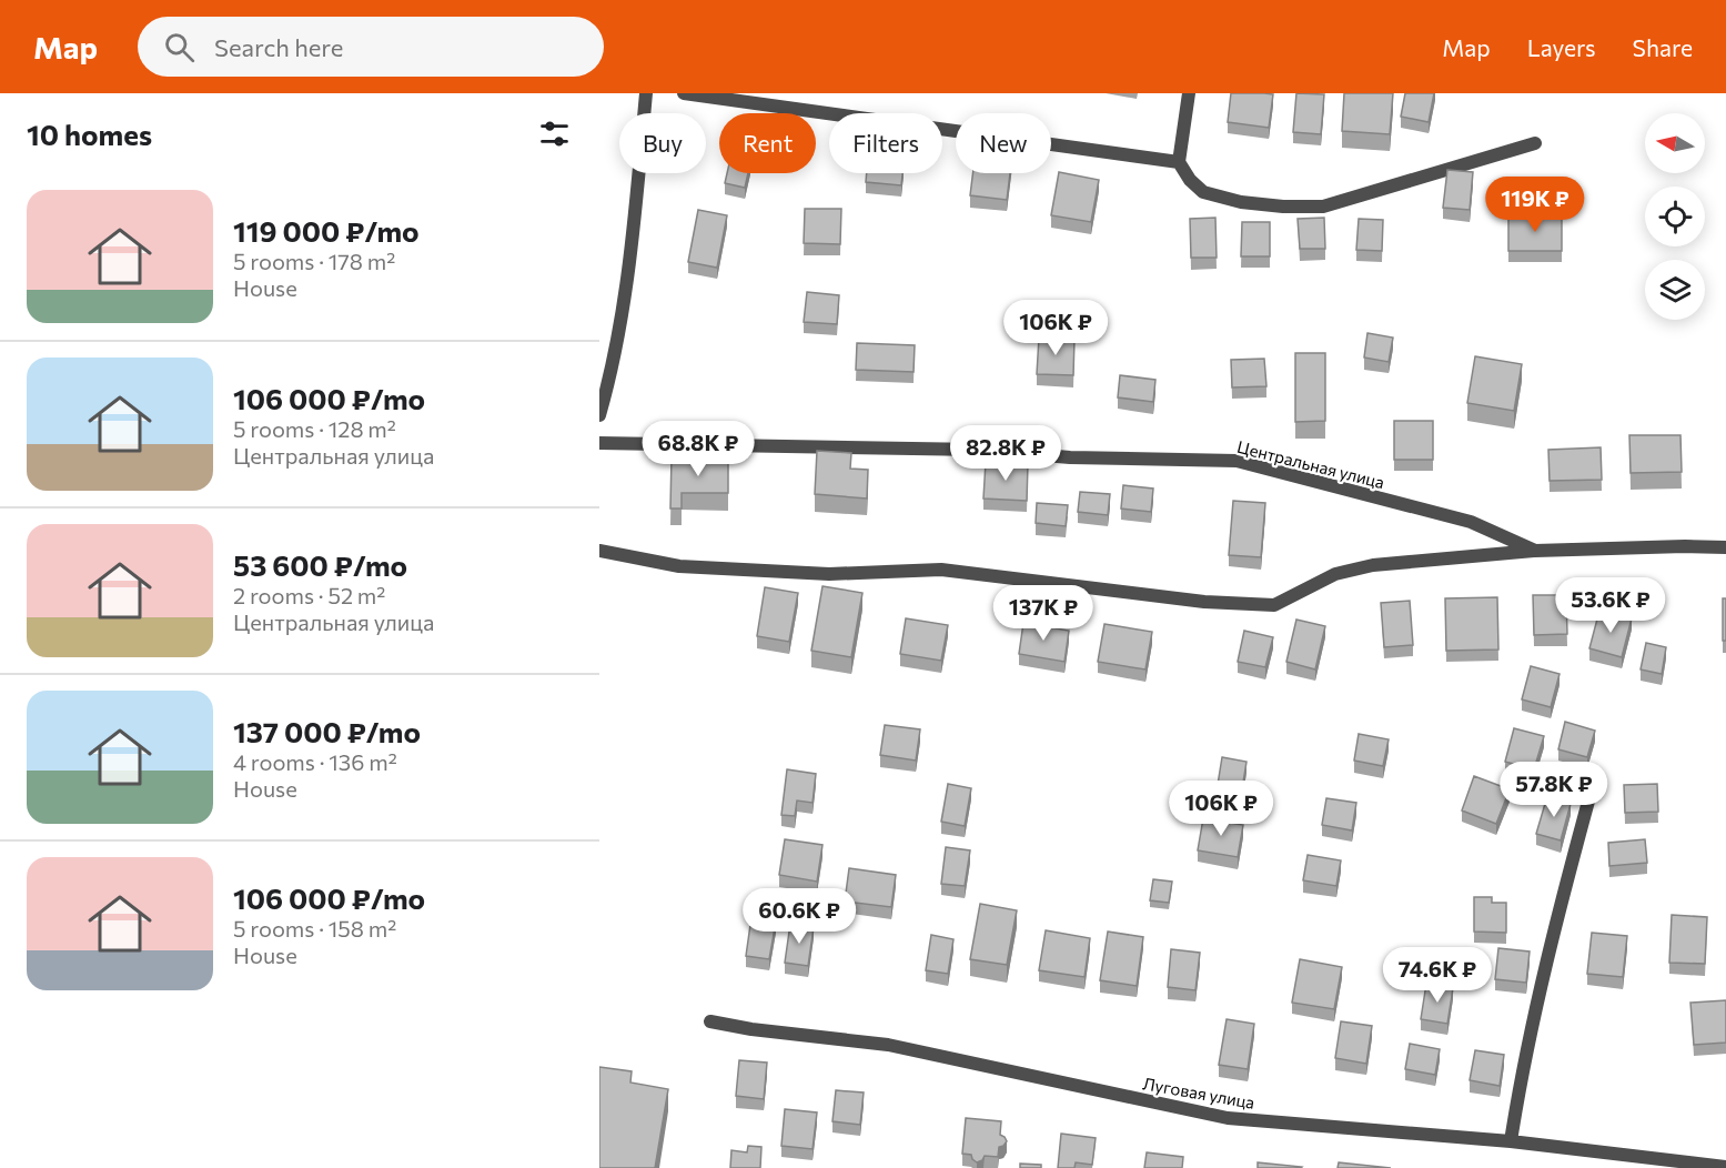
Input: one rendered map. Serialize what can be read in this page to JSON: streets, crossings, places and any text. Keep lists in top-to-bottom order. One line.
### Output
{"streets":{"street":["Центральная улица","Луговая улица"]},"north":"left","page":{"header":"Map","search":"Search here","nav":["Map","Layers","Share"],"heading":"10 homes","chip":["Buy","Rent","Filters","New"],"list":[{"name":"119 000 ₽/mo","note":"5 rooms · 178 m² · House"},{"name":"106 000 ₽/mo","note":"5 rooms · 128 m² · Центральная улица"},{"name":"53 600 ₽/mo","note":"2 rooms · 52 m² · Центральная улица"},{"name":"137 000 ₽/mo","note":"4 rooms · 136 m² · House"},{"name":"106 000 ₽/mo","note":"5 rooms · 158 m² · House"}],"price":["119K ₽","106K ₽","68.8K ₽","82.8K ₽","53.6K ₽","137K ₽","57.8K ₽","106K ₽","60.6K ₽","74.6K ₽"]}}
